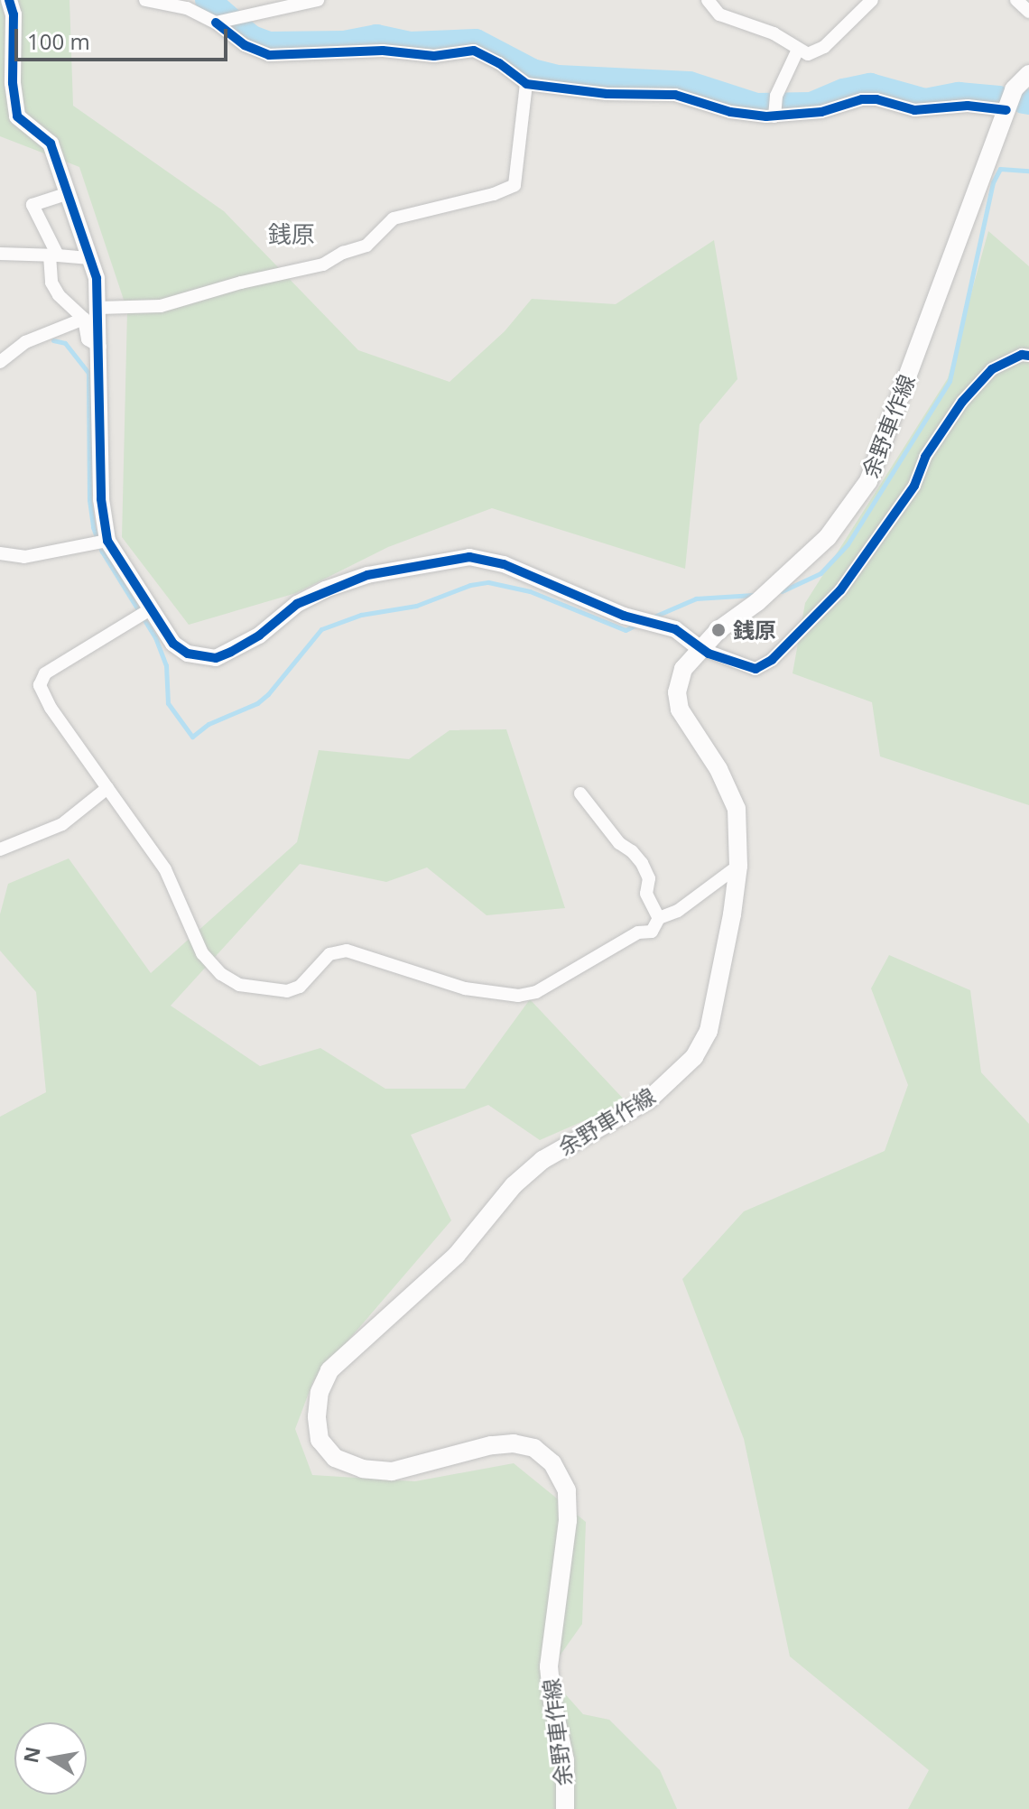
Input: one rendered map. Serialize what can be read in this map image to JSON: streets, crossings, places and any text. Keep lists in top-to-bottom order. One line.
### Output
{"streets":{"main road":["余野車作線"]},"districts":["銭原"],"places":["銭原"],"scale_bar":"100 m","north":"left"}
